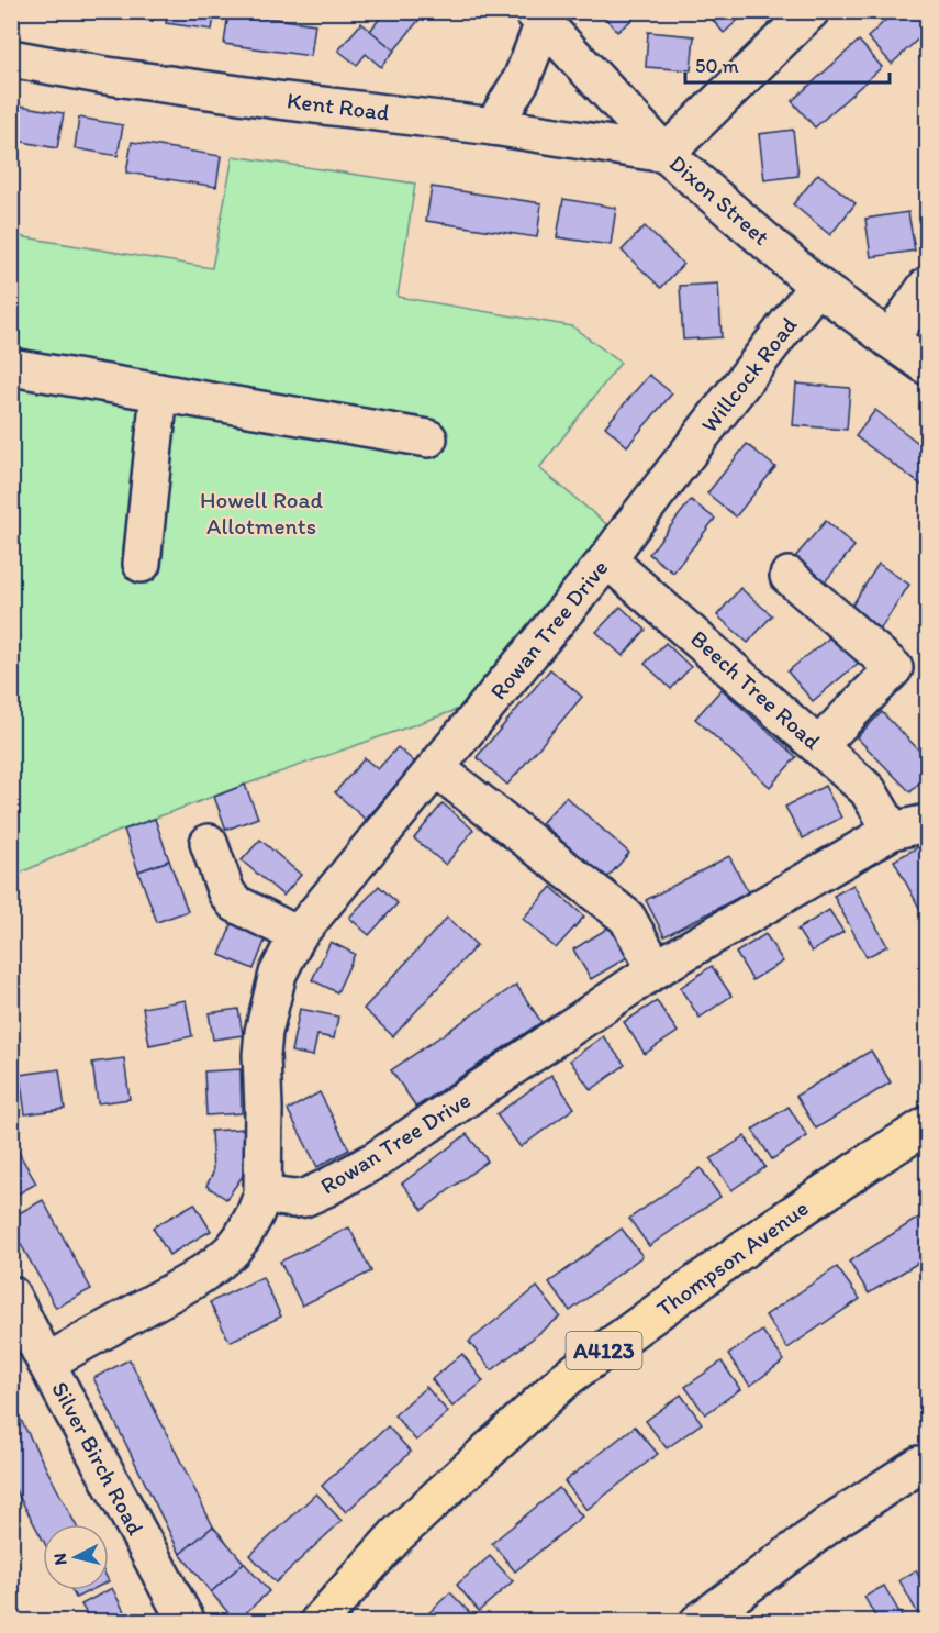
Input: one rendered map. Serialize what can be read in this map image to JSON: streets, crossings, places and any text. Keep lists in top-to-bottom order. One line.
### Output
{"streets":{"highway":["Thompson Avenue","A4123"],"street":["Kent Road","Dixon Street","Willcock Road","Rowan Tree Drive","Beech Tree Road","Silver Birch Road"]},"crossings":[["Kent Road","Dixon Street"],["Dixon Street","Willcock Road"],["Willcock Road","Rowan Tree Drive"],["Rowan Tree Drive","Beech Tree Road"]],"parks":["Howell Road Allotments"],"scale_bar":"50 m","north":"left"}
